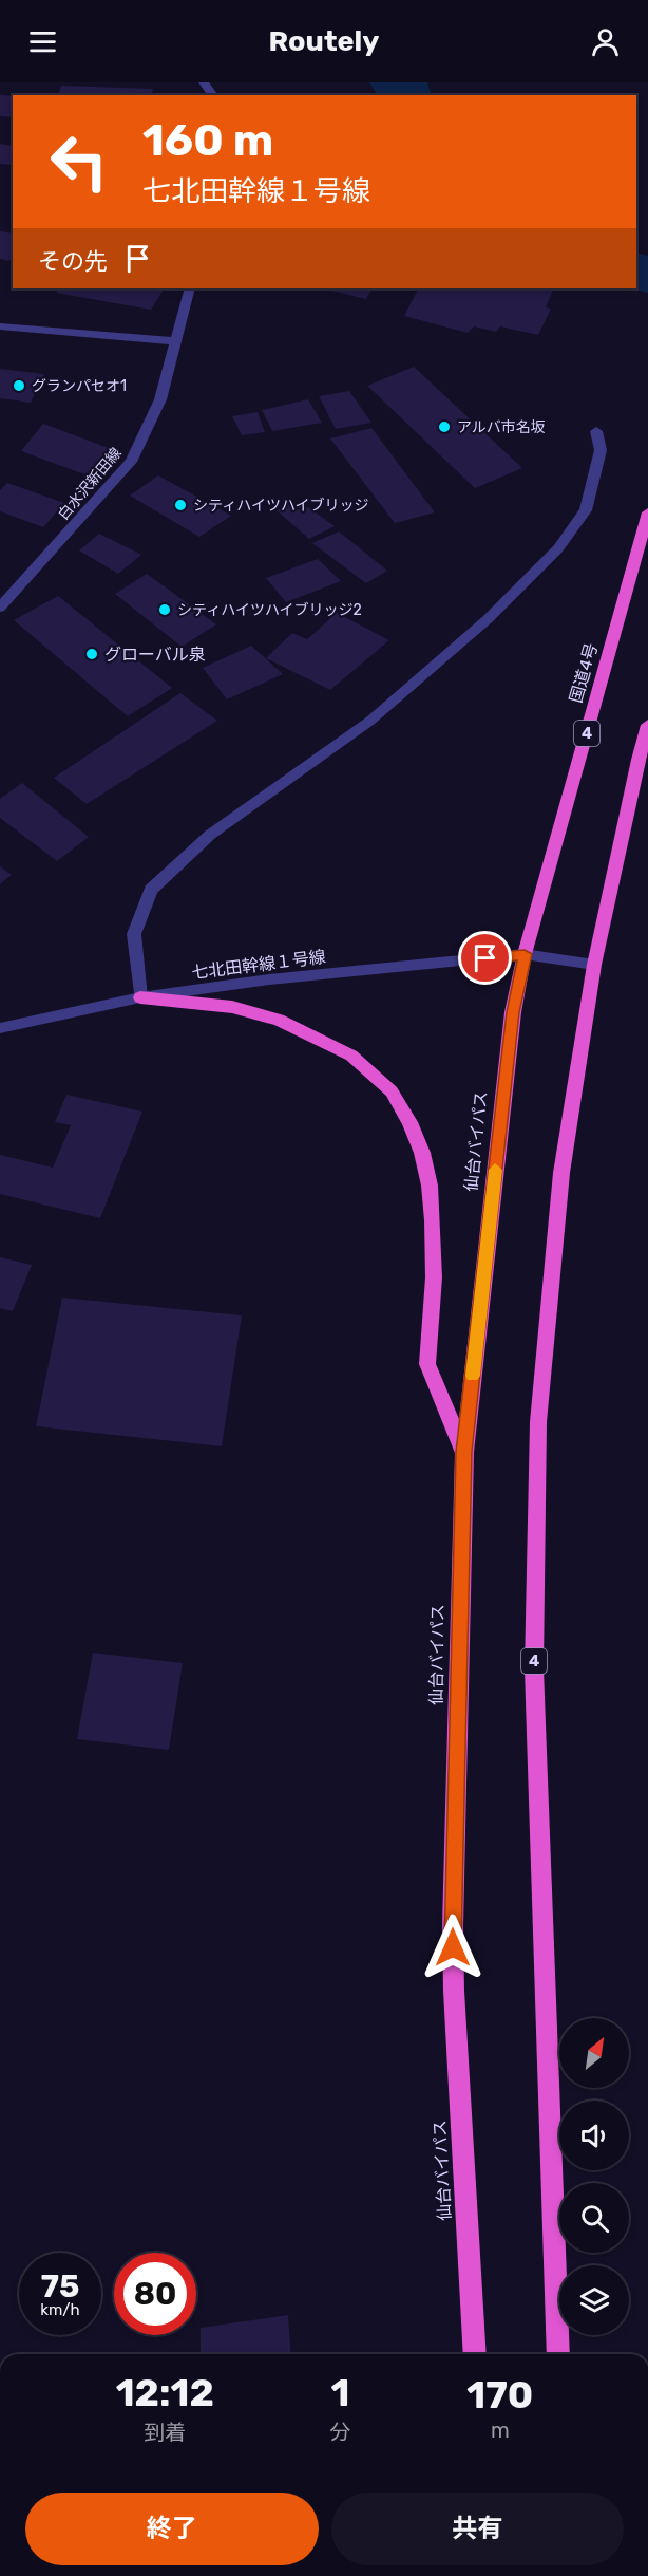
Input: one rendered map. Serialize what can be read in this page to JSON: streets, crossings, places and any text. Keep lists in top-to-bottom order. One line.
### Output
{"streets":{"highway":["国道4号","4","仙台バイパス"],"street":["白水沢新田線","七北田幹線１号線"]},"crossings":[["国道4号","七北田幹線１号線"],["国道4号","仙台バイパス"],["4","七北田幹線１号線"],["七北田幹線１号線","仙台バイパス"]],"places":["グランパセオ1","アルバ市名坂","シティハイツハイブリッジ","シティハイツハイブリッジ2","グローバル泉"],"north":"top right","page":{"header":"Routely","turn":["160 m","七北田幹線１号線"],"then":"その先","speed":"75 km/h","limit":"80","eta":["12:12","到着","1","分","170","m"],"buttons":["終了","共有"]}}
